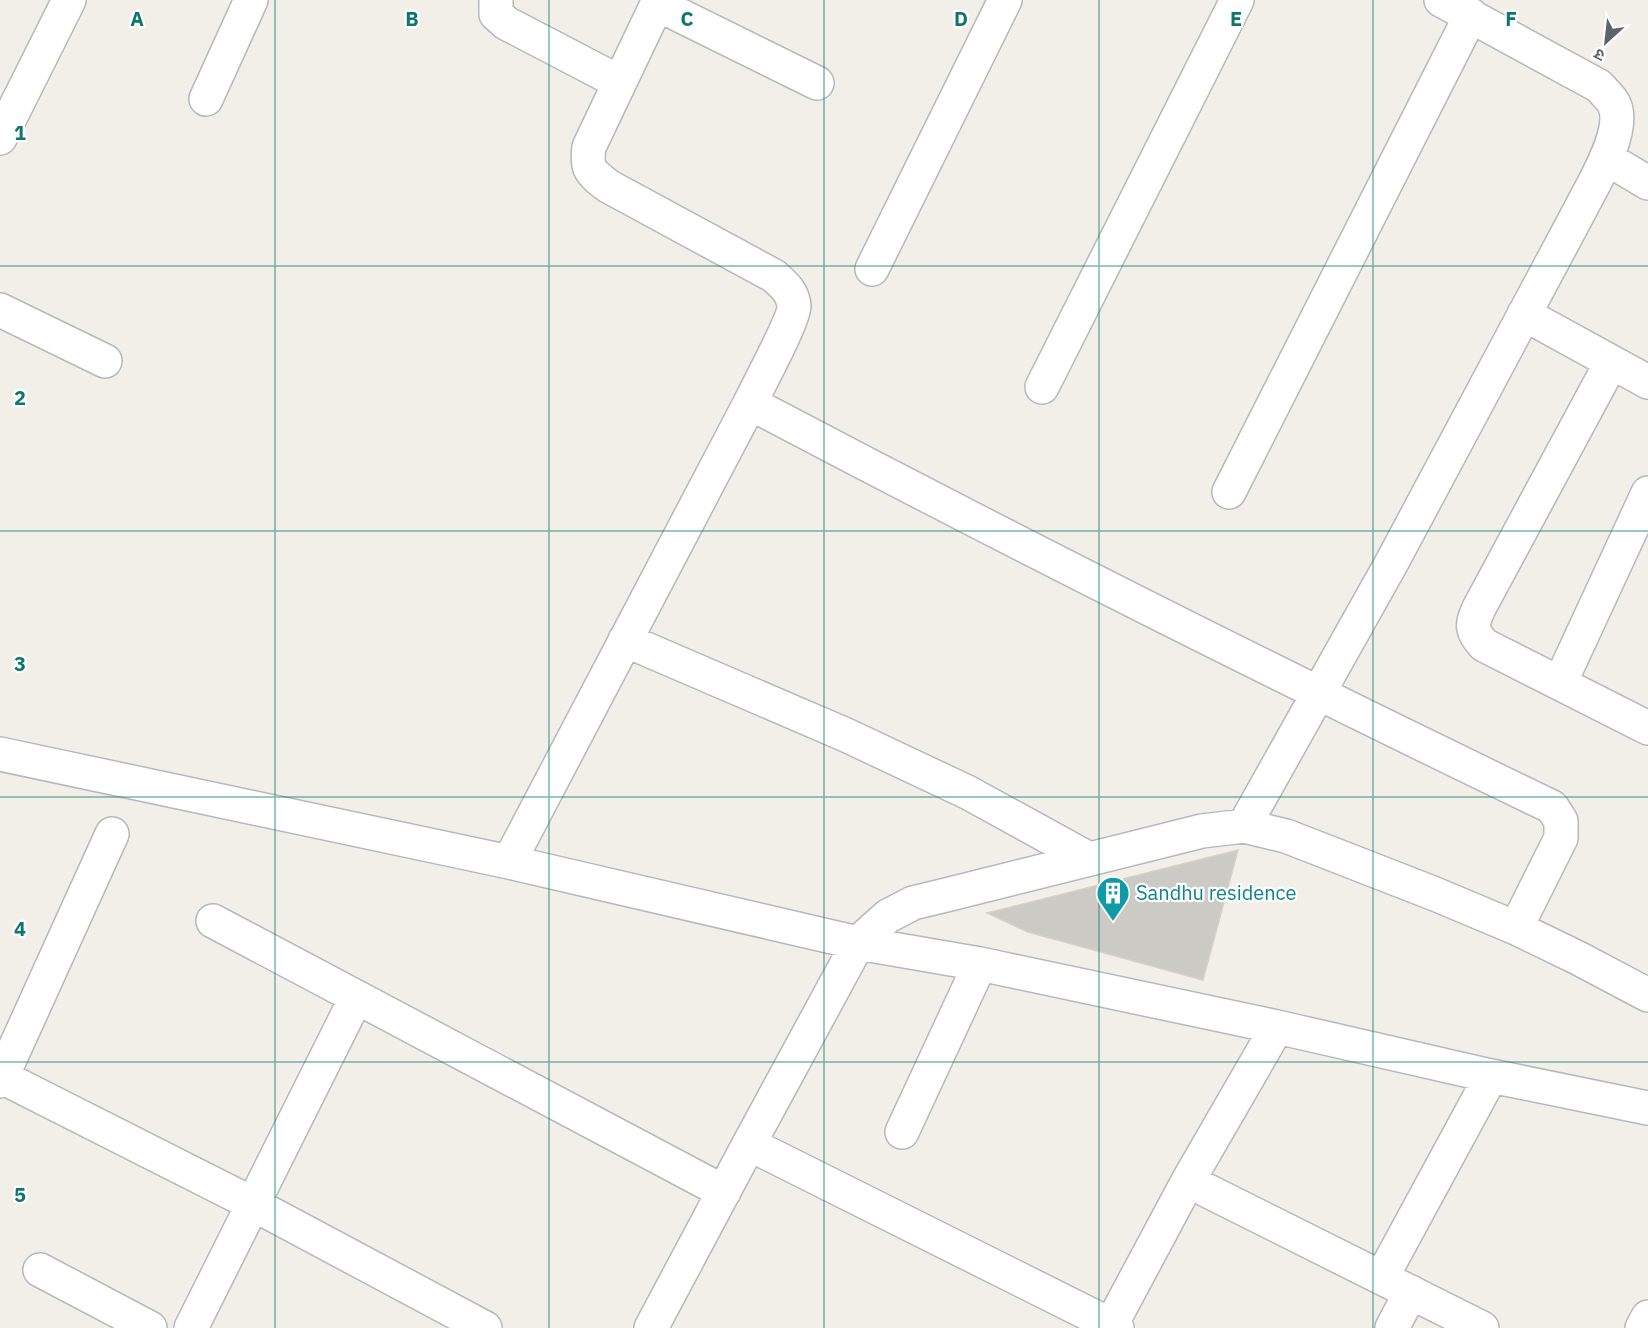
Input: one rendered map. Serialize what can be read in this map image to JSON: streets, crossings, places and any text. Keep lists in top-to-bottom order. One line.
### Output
{"places":{"building":["Sandhu residence"]},"north":"bottom left","grid":{"columns":["A","B","C","D","E","F"],"rows":["1","2","3","4","5"]}}
